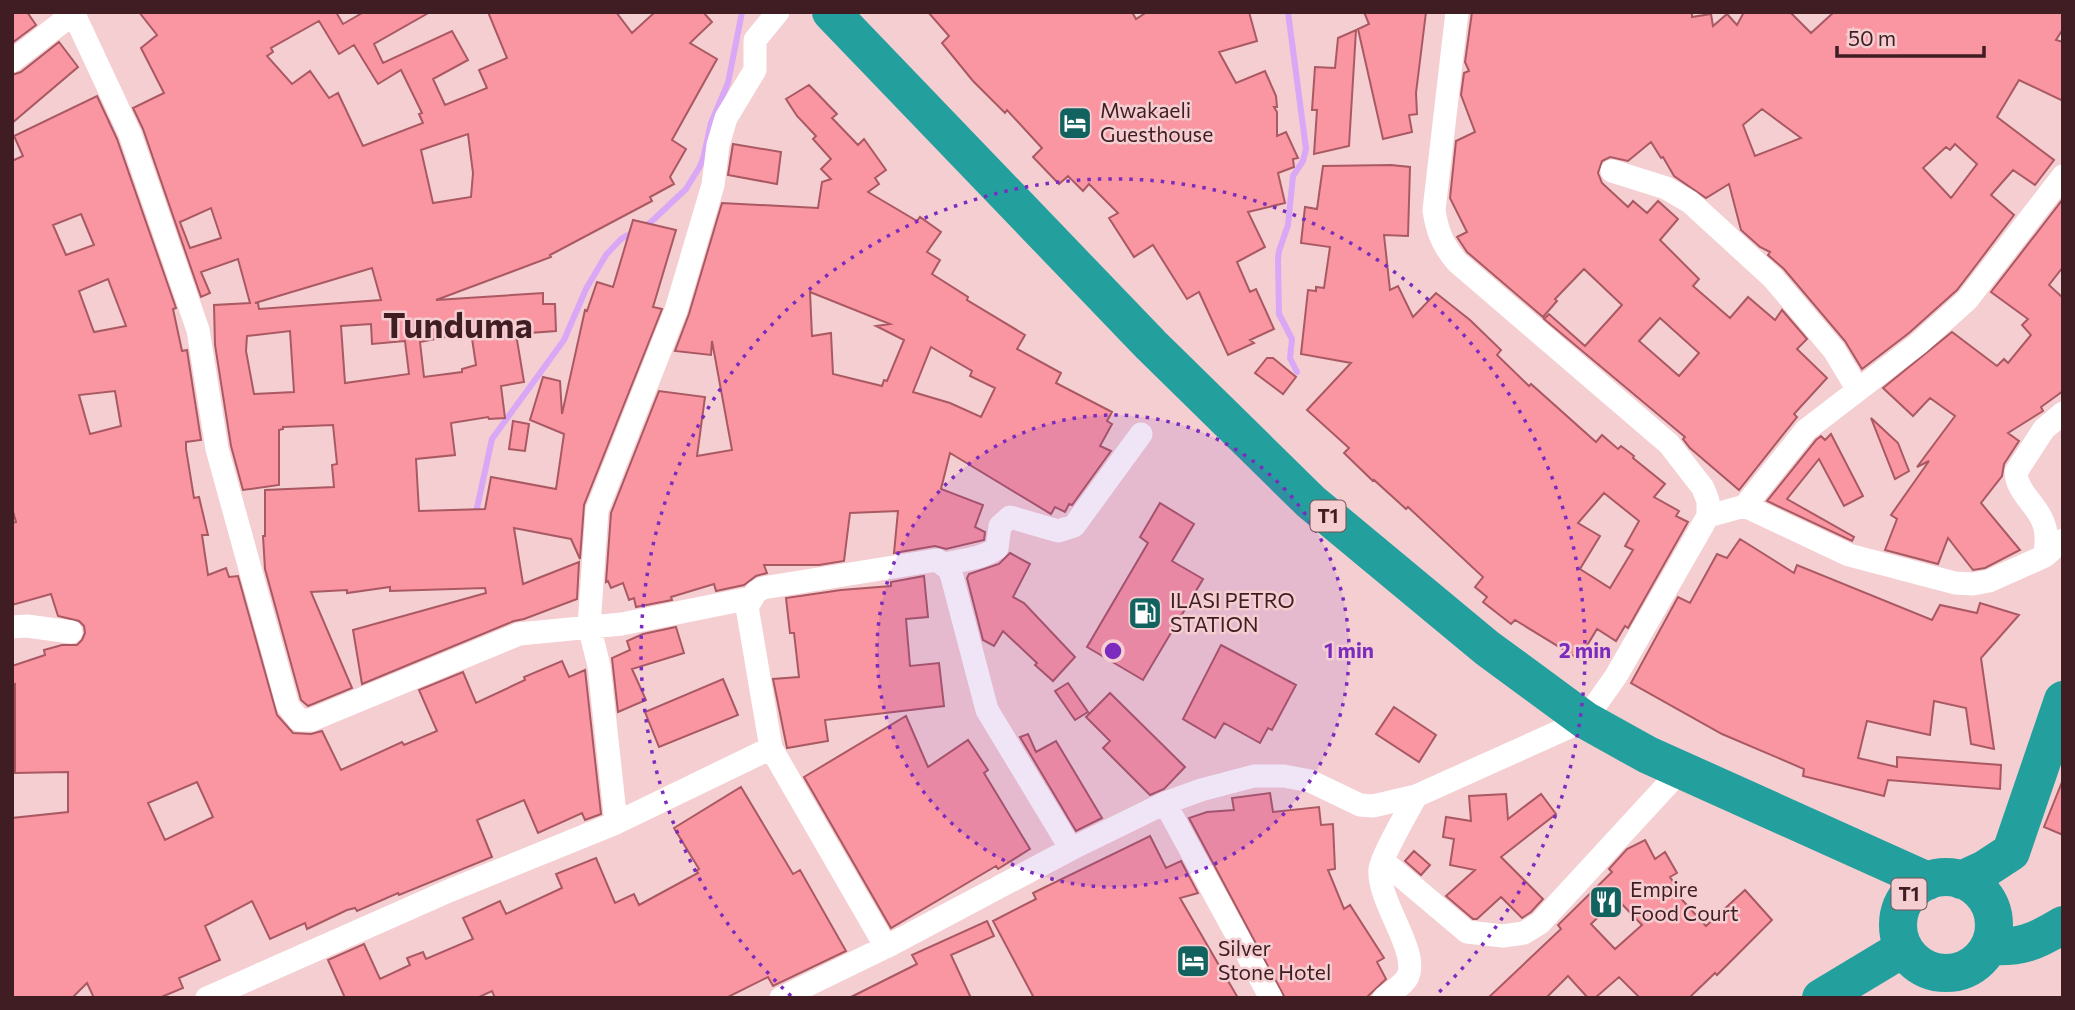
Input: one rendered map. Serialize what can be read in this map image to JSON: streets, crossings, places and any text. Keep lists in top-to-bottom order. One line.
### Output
{"streets":{"highway":["T1"]},"districts":["Tunduma"],"places":{"hotel":["Mwakaeli Guesthouse","Silver Stone Hotel"],"fuel station":["ILASI PETRO STATION"],"restaurant":["Empire Food Court"]},"scale_bar":"50 m","rings":["1 min","2 min"]}
